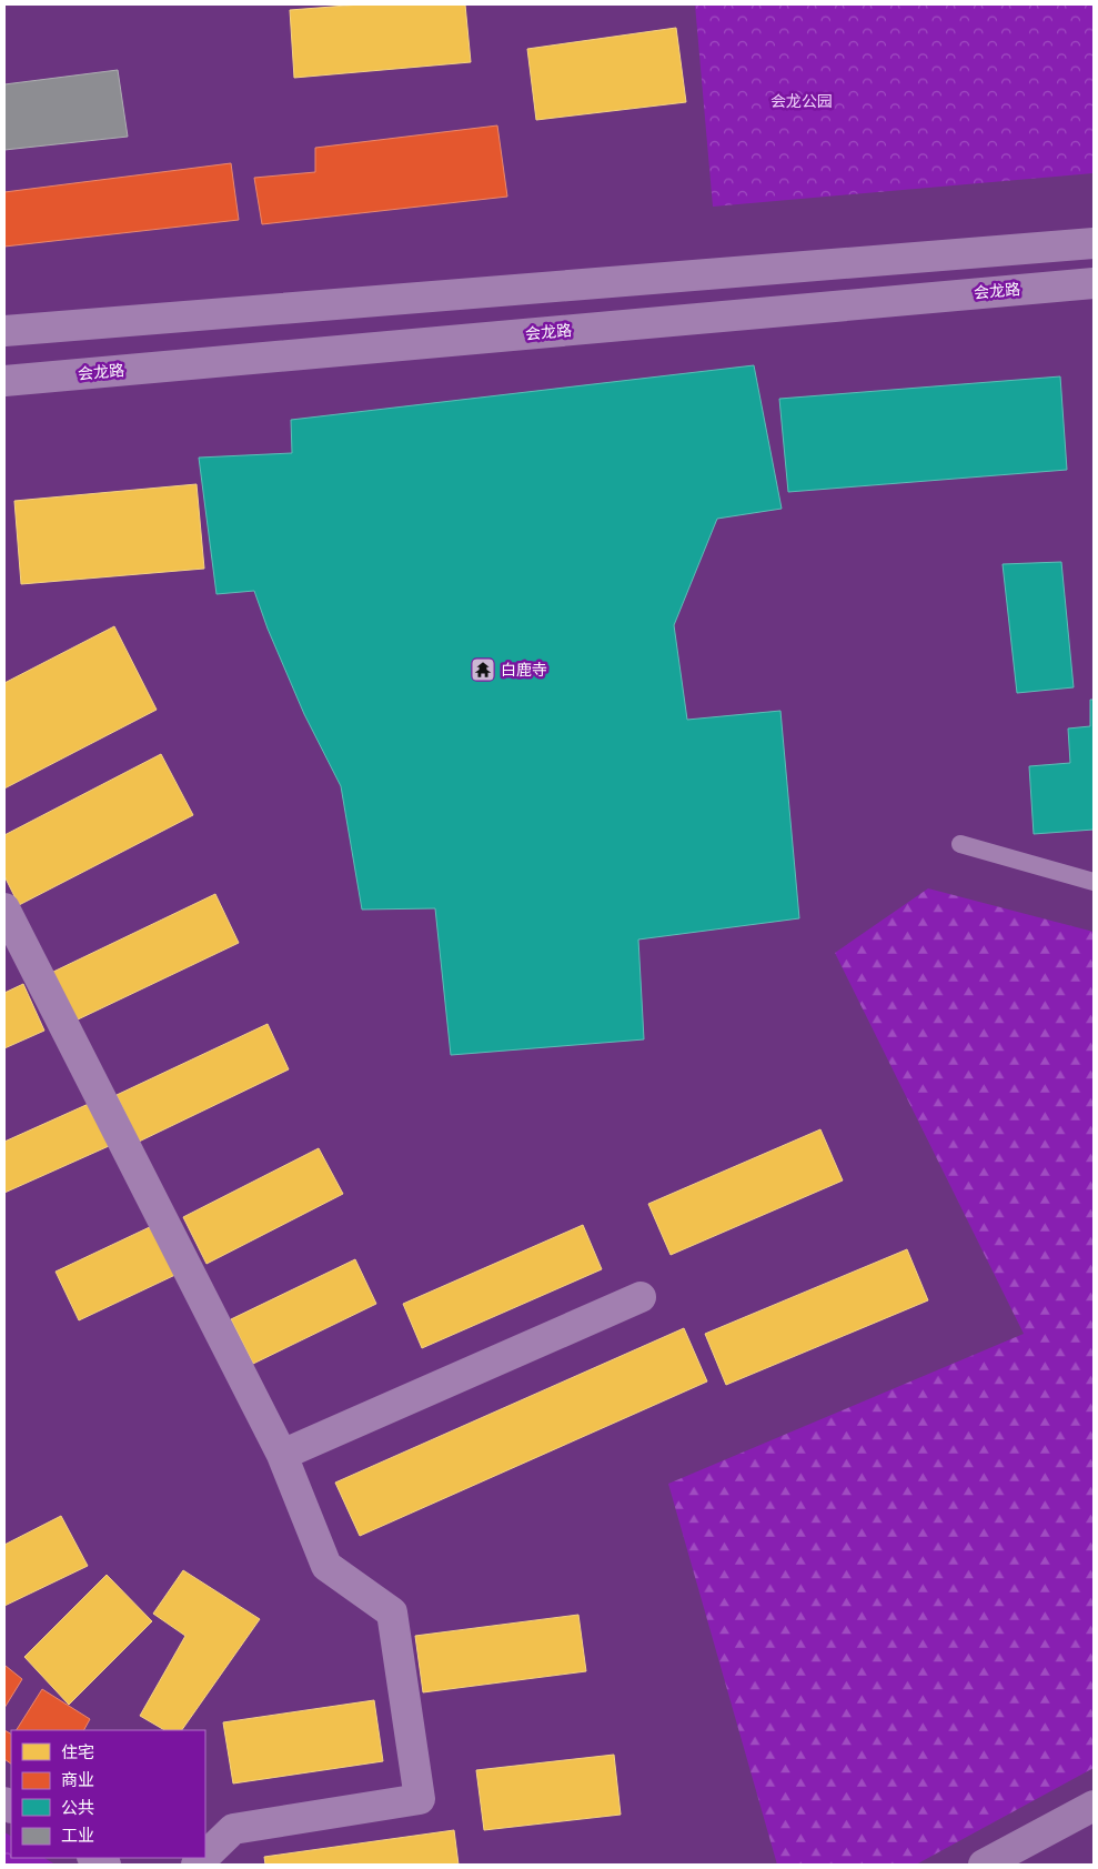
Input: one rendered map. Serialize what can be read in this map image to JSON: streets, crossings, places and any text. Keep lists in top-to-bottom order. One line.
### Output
{"streets":{"street":["会龙路"]},"parks":["会龙公园"],"places":{"temple":["白鹿寺"]},"legend":["住宅","商业","公共","工业"]}
